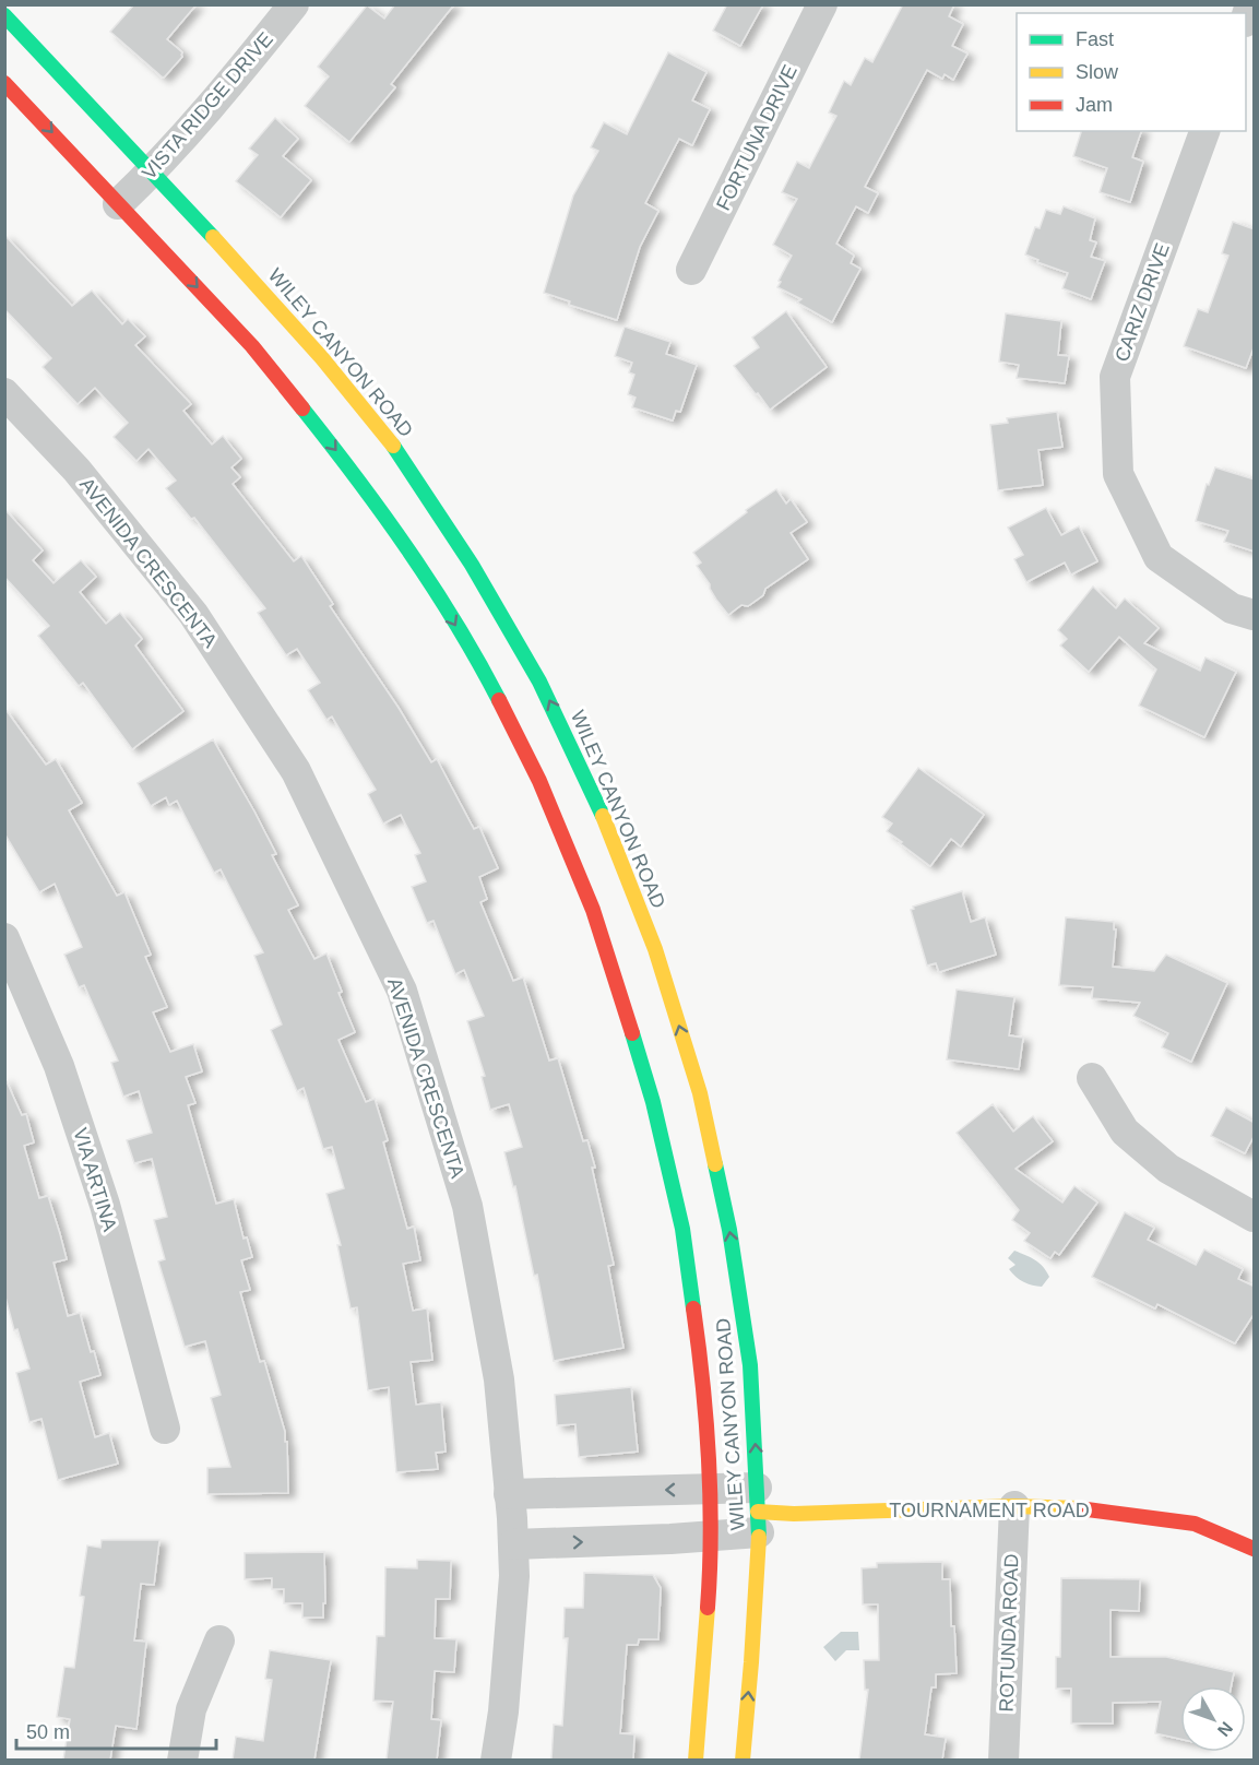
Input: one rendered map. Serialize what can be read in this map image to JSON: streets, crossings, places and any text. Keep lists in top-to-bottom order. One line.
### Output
{"streets":{"main road":["WILEY CANYON ROAD","TOURNAMENT ROAD"],"street":["VISTA RIDGE DRIVE","FORTUNA DRIVE","CARIZ DRIVE","AVENIDA CRESCENTA","VIA ARTINA","ROTUNDA ROAD"]},"crossings":[["VISTA RIDGE DRIVE","WILEY CANYON ROAD"],["WILEY CANYON ROAD","TOURNAMENT ROAD"],["AVENIDA CRESCENTA","TOURNAMENT ROAD"],["TOURNAMENT ROAD","ROTUNDA ROAD"]],"legend":["Fast","Slow","Jam"],"scale_bar":"50 m","north":"bottom right"}
